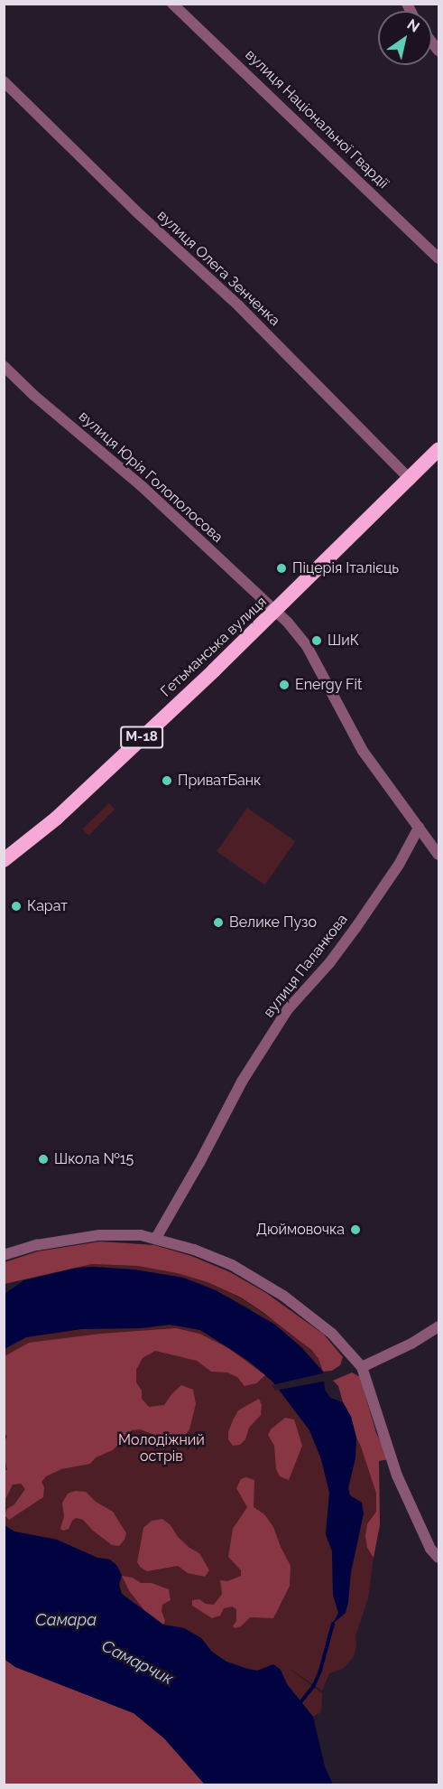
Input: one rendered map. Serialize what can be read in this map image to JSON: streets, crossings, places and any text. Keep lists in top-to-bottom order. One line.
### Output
{"streets":{"highway":["Гетьманська вулиця","М-18"],"street":["вулиця Національної Гвардії","вулиця Олега Зенченка","вулиця Юрія Голополосова","вулиця Паланкова"]},"crossings":[["вулиця Олега Зенченка","Гетьманська вулиця"],["вулиця Юрія Голополосова","Гетьманська вулиця"],["вулиця Юрія Голополосова","вулиця Паланкова"]],"water":["Самара","Самарчик"],"parks":["Молодіжний острів"],"places":["Піцерія Італієць","ШиК","Energy Fit","ПриватБанк","Карат","Велике Пузо","Школа №15","Дюймовочка"],"north":"top right"}
